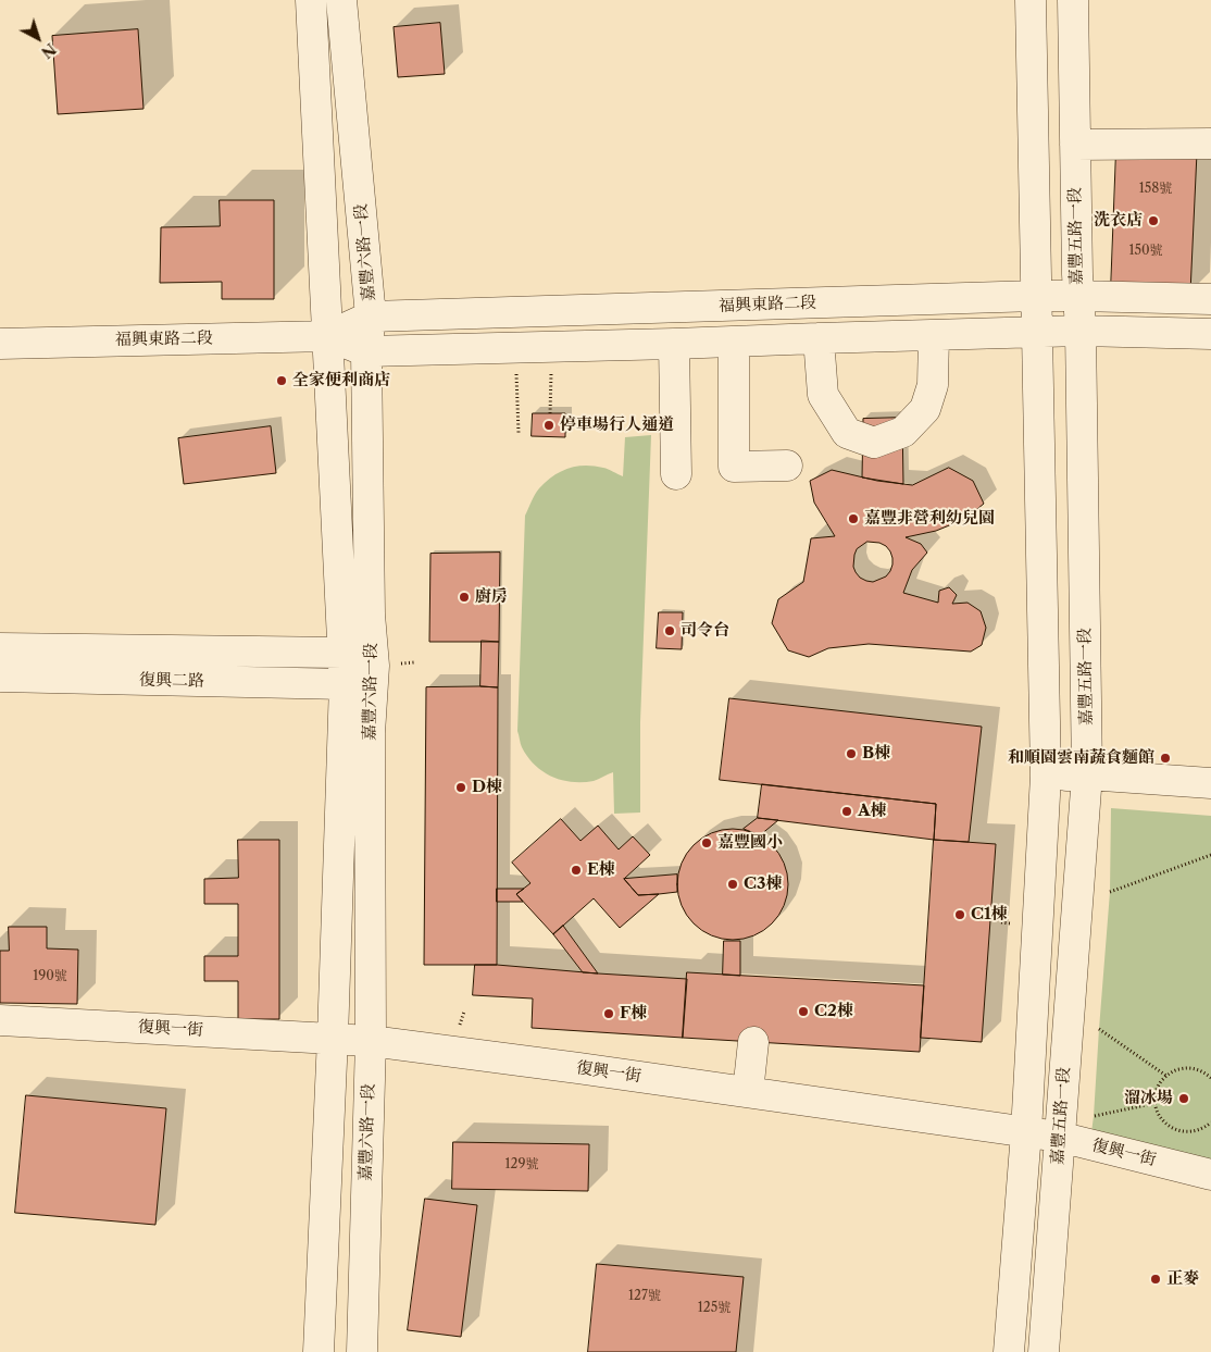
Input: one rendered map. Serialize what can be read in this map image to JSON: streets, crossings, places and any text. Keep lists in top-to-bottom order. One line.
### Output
{"streets":{"street":["嘉豐五路一段","嘉豐六路一段","福興東路二段","復興二路","復興一街"]},"crossings":[["嘉豐五路一段","福興東路二段"],["嘉豐五路一段","復興一街"],["嘉豐六路一段","福興東路二段"],["嘉豐六路一段","復興二路"],["嘉豐六路一段","復興一街"]],"places":["洗衣店","全家便利商店","停車場行人通道","嘉豐非營利幼兒園","廚房","司令台","B棟","和順園雲南蔬食麵館","D棟","A棟","嘉豐國小","E棟","C3棟","C1棟","C2棟","F棟","溜冰場","正麥"],"house_numbers":["158號","150號","190號","129號","127號","125號"],"north":"bottom right"}
